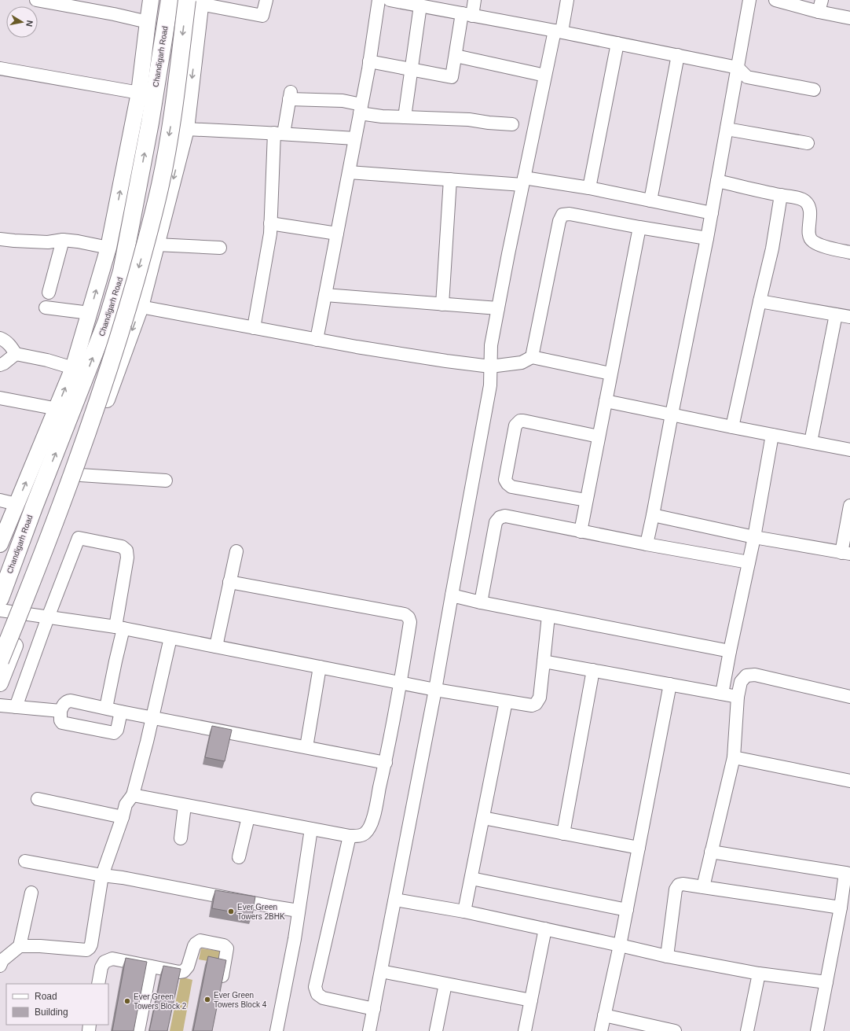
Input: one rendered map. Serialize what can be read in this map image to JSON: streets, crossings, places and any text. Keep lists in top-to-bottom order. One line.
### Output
{"streets":{"highway":["Chandigarh Road"]},"places":["Ever Green Towers 2BHK","Ever Green Towers Block 4","Ever Green Towers Block 2"],"legend":["Road","Building"],"north":"right"}
